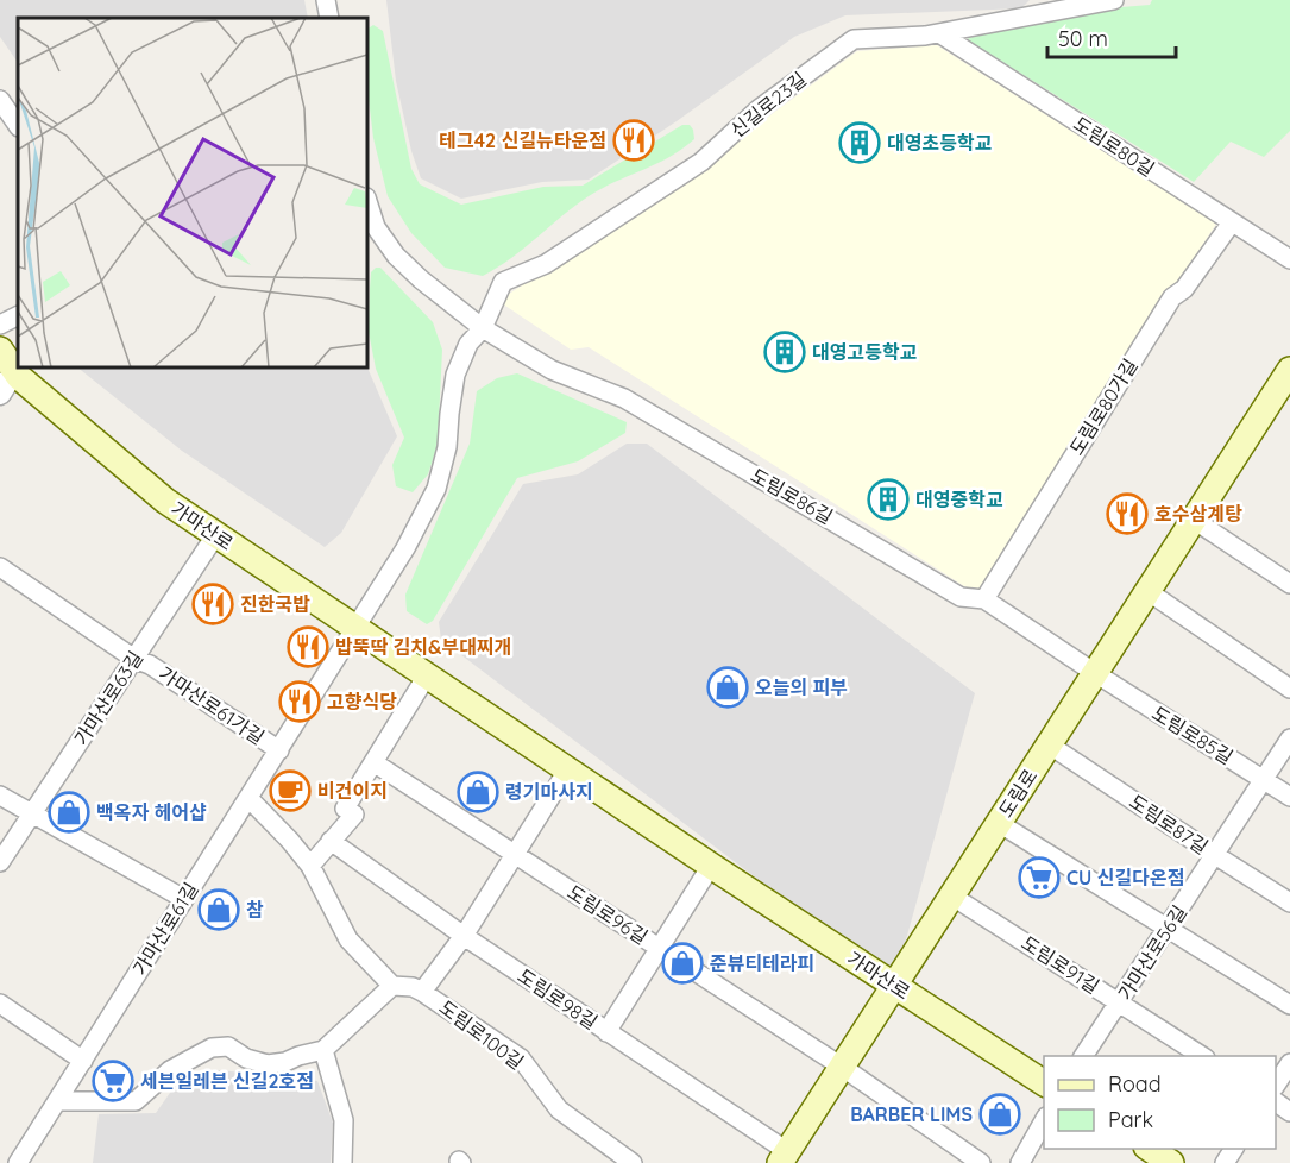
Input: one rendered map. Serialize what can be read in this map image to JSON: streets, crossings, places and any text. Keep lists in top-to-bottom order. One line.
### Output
{"streets":{"main road":["가마산로","도림로"],"street":["신길로23길","도림로80길","도림로80가길","도림로86길","가마산로63길","가마산로61가길","도림로85길","도림로87길","도림로96길","가마산로61길","가마산로56길","도림로91길","도림로98길","도림로100길"]},"crossings":[["신길로23길","도림로80길"],["신길로23길","도림로86길"],["신길로23길","가마산로"],["신길로23길","가마산로61길"],["도림로80길","도림로80가길"],["도림로80가길","도림로86길"],["도림로86길","도림로85길"],["도림로86길","도림로"],["가마산로","가마산로63길"],["가마산로","도림로"],["가마산로","가마산로61길"],["가마산로63길","가마산로61가길"],["가마산로61가길","가마산로61길"],["도림로85길","도림로"],["도림로85길","가마산로56길"],["도림로","도림로87길"],["도림로","도림로96길"],["도림로","도림로91길"],["도림로","도림로98길"],["도림로87길","가마산로56길"],["가마산로56길","도림로91길"]],"places":{"restaurant":["테그42 신길뉴타운점","호수삼계탕","진한국밥","밥뚝딱 김치&부대찌개","고향식당"],"building":["대영초등학교","대영고등학교","대영중학교"],"shop":["오늘의 피부","령기마사지","백옥자 헤어샵","참","준뷰티테라피","BARBER LIMS"],"cafe":["비건이지"],"supermarket":["CU 신길다온점","세븐일레븐 신길2호점"]},"legend":["Road","Park"],"scale_bar":"50 m"}
